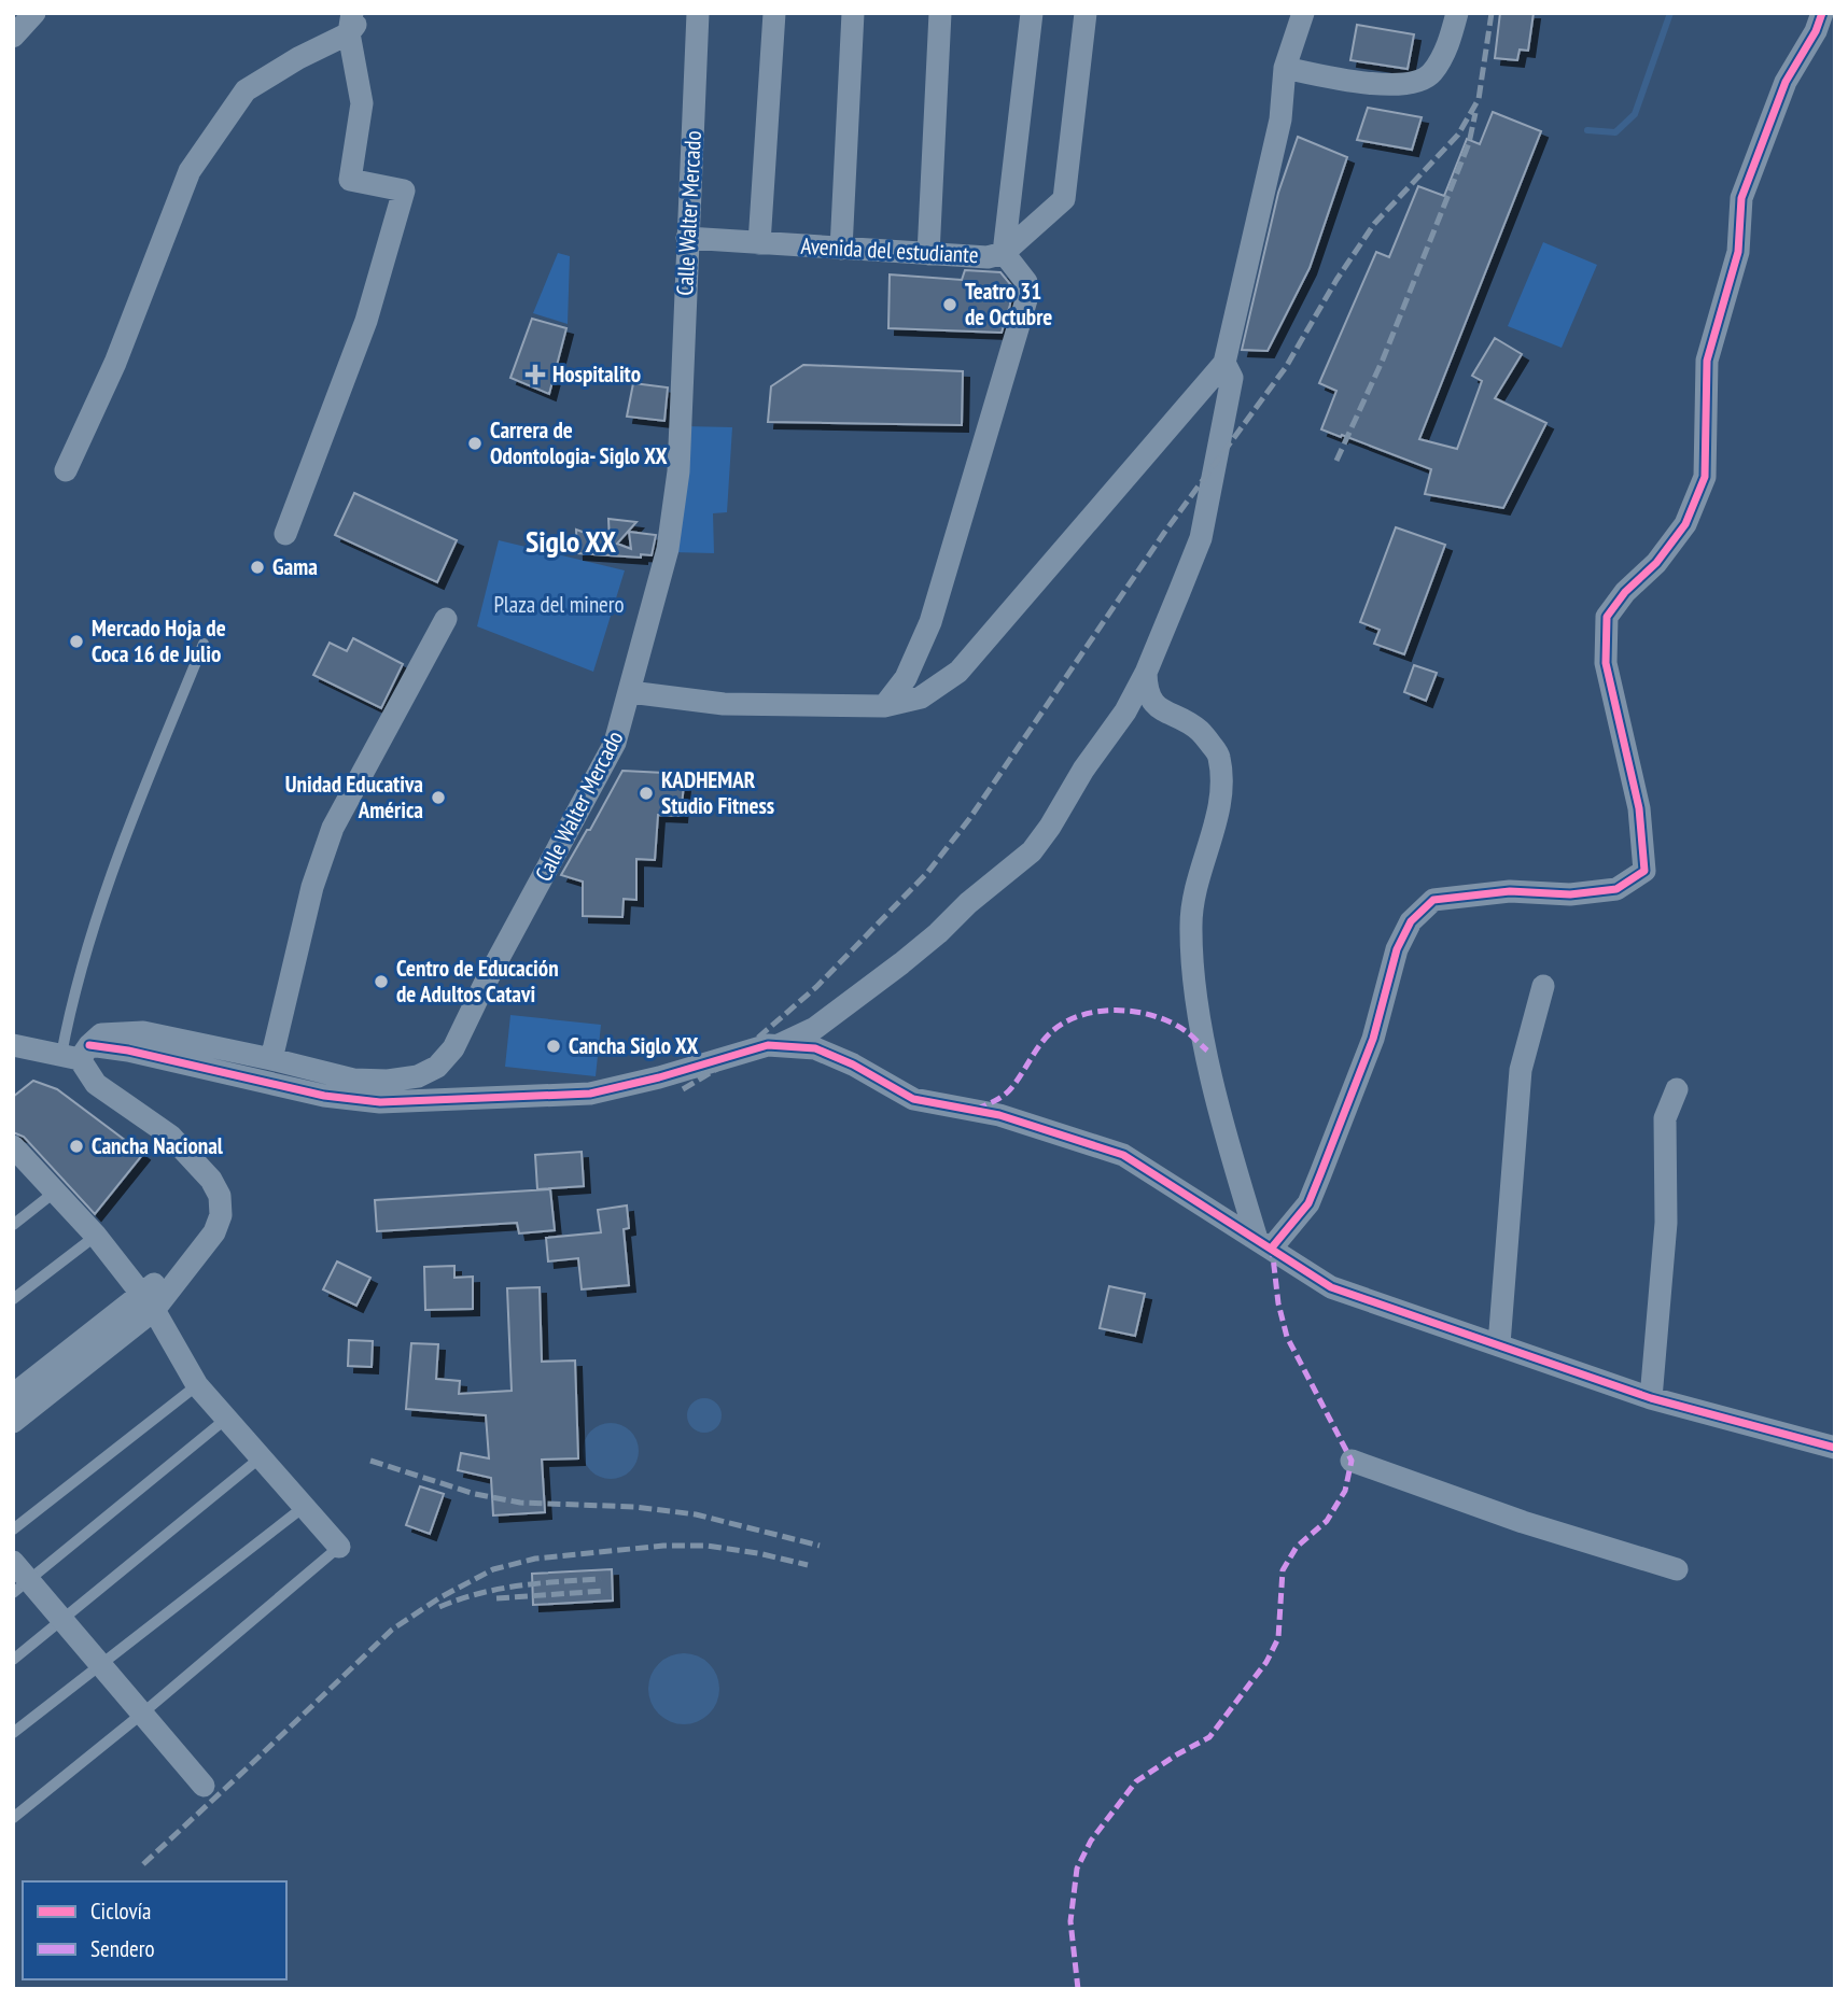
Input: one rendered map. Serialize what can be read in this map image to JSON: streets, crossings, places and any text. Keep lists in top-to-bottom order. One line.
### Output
{"streets":{"street":["Calle Walter Mercado","Avenida del estudiante"]},"crossings":[["Calle Walter Mercado","Avenida del estudiante"]],"districts":["Siglo XX"],"parks":["Plaza del minero"],"places":{"other":["Teatro 31 de Octubre","Carrera de Odontologia- Siglo XX","Gama","Mercado Hoja de Coca 16 de Julio","KADHEMAR Studio Fitness","Unidad Educativa América","Centro de Educación de Adultos Catavi","Cancha Siglo XX","Cancha Nacional"],"health":["Hospitalito"]},"legend":["Ciclovía","Sendero"]}
